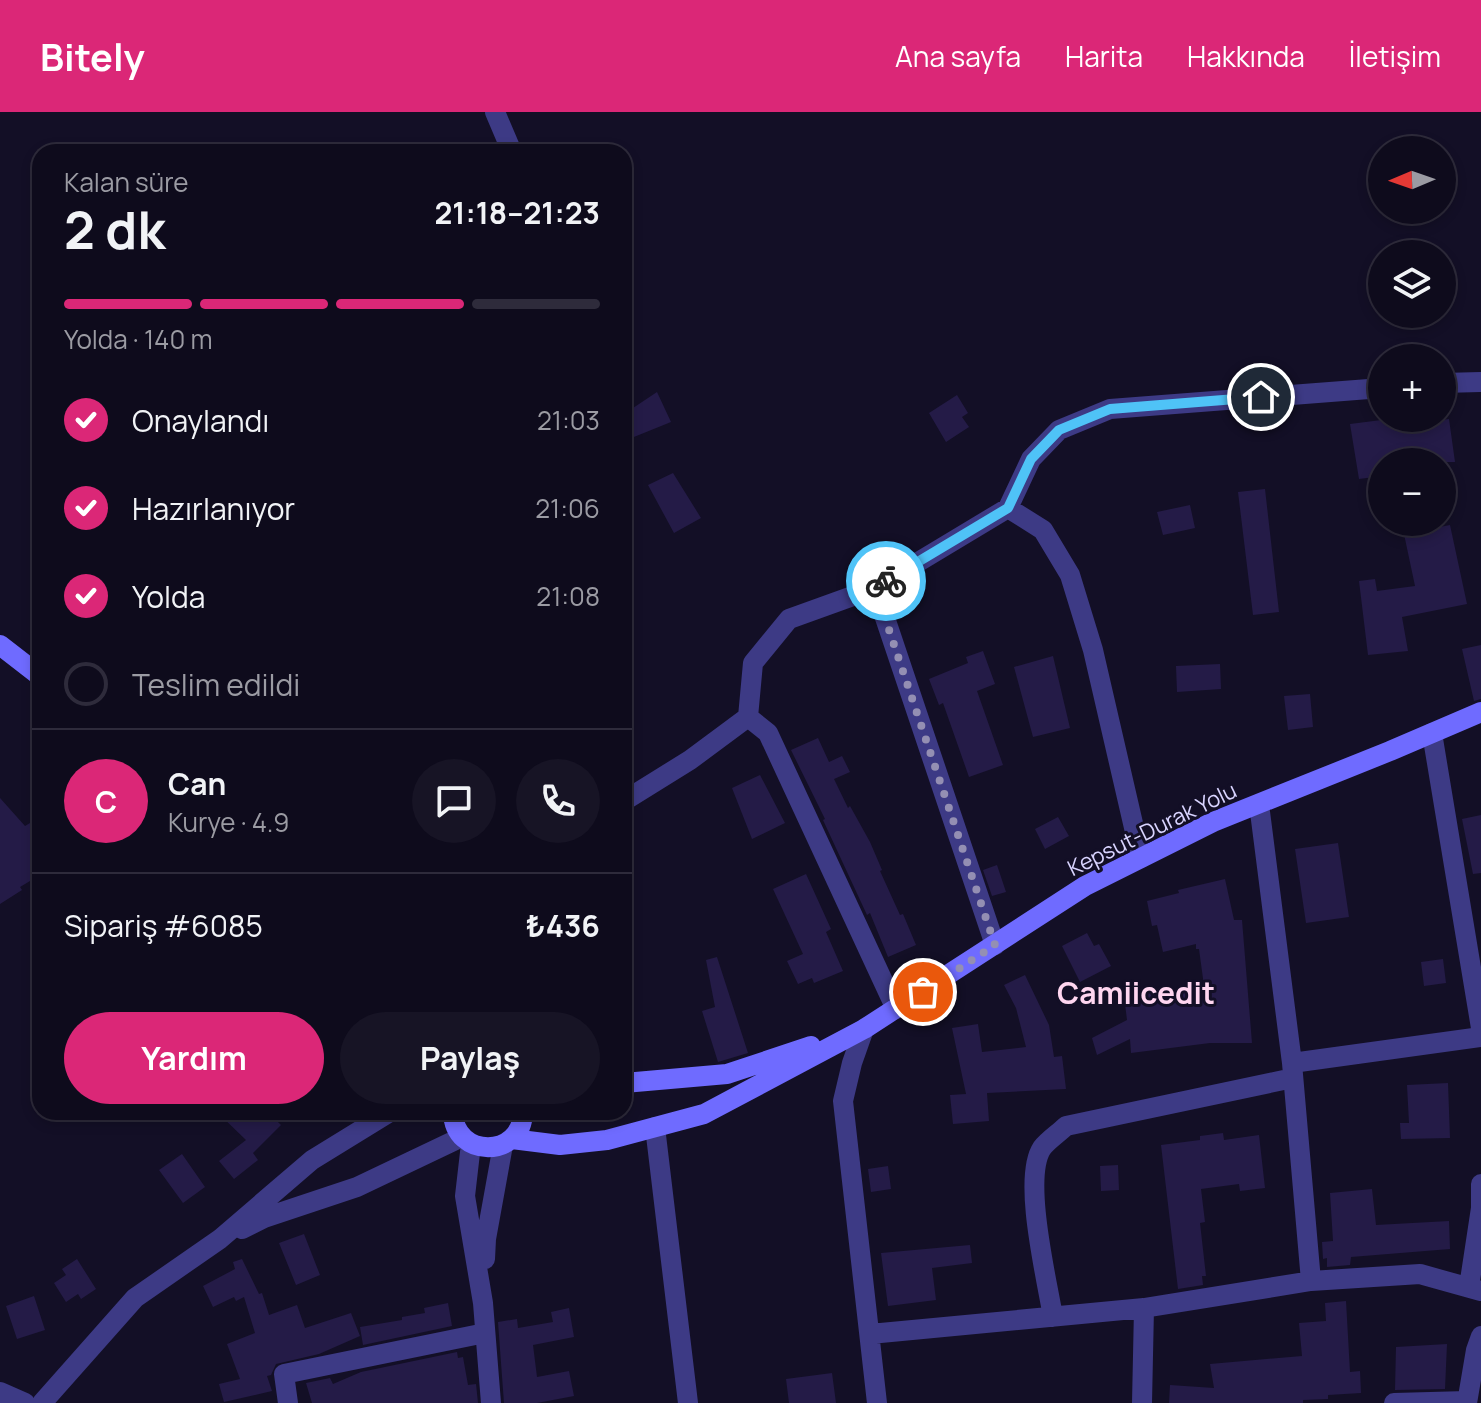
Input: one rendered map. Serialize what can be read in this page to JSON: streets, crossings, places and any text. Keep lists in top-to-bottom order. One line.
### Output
{"streets":{"main road":["Kepsut-Durak Yolu"]},"districts":["Camiicedit"],"north":"left","page":{"header":"Bitely","nav":["Ana sayfa","Harita","Hakkında","İletişim"],"map_buttons":["+","−"],"heading":["2 dk","Kalan süre","21:18–21:23"],"panel":["Can","Kurye · 4.9","Sipariş #6085","₺436"],"bar":"Yolda · 140 m","list":[["Onaylandı","21:03"],["Hazırlanıyor","21:06"],["Yolda","21:08"],"Teslim edildi"],"round":"C","buttons":["Yardım","Paylaş"]}}
